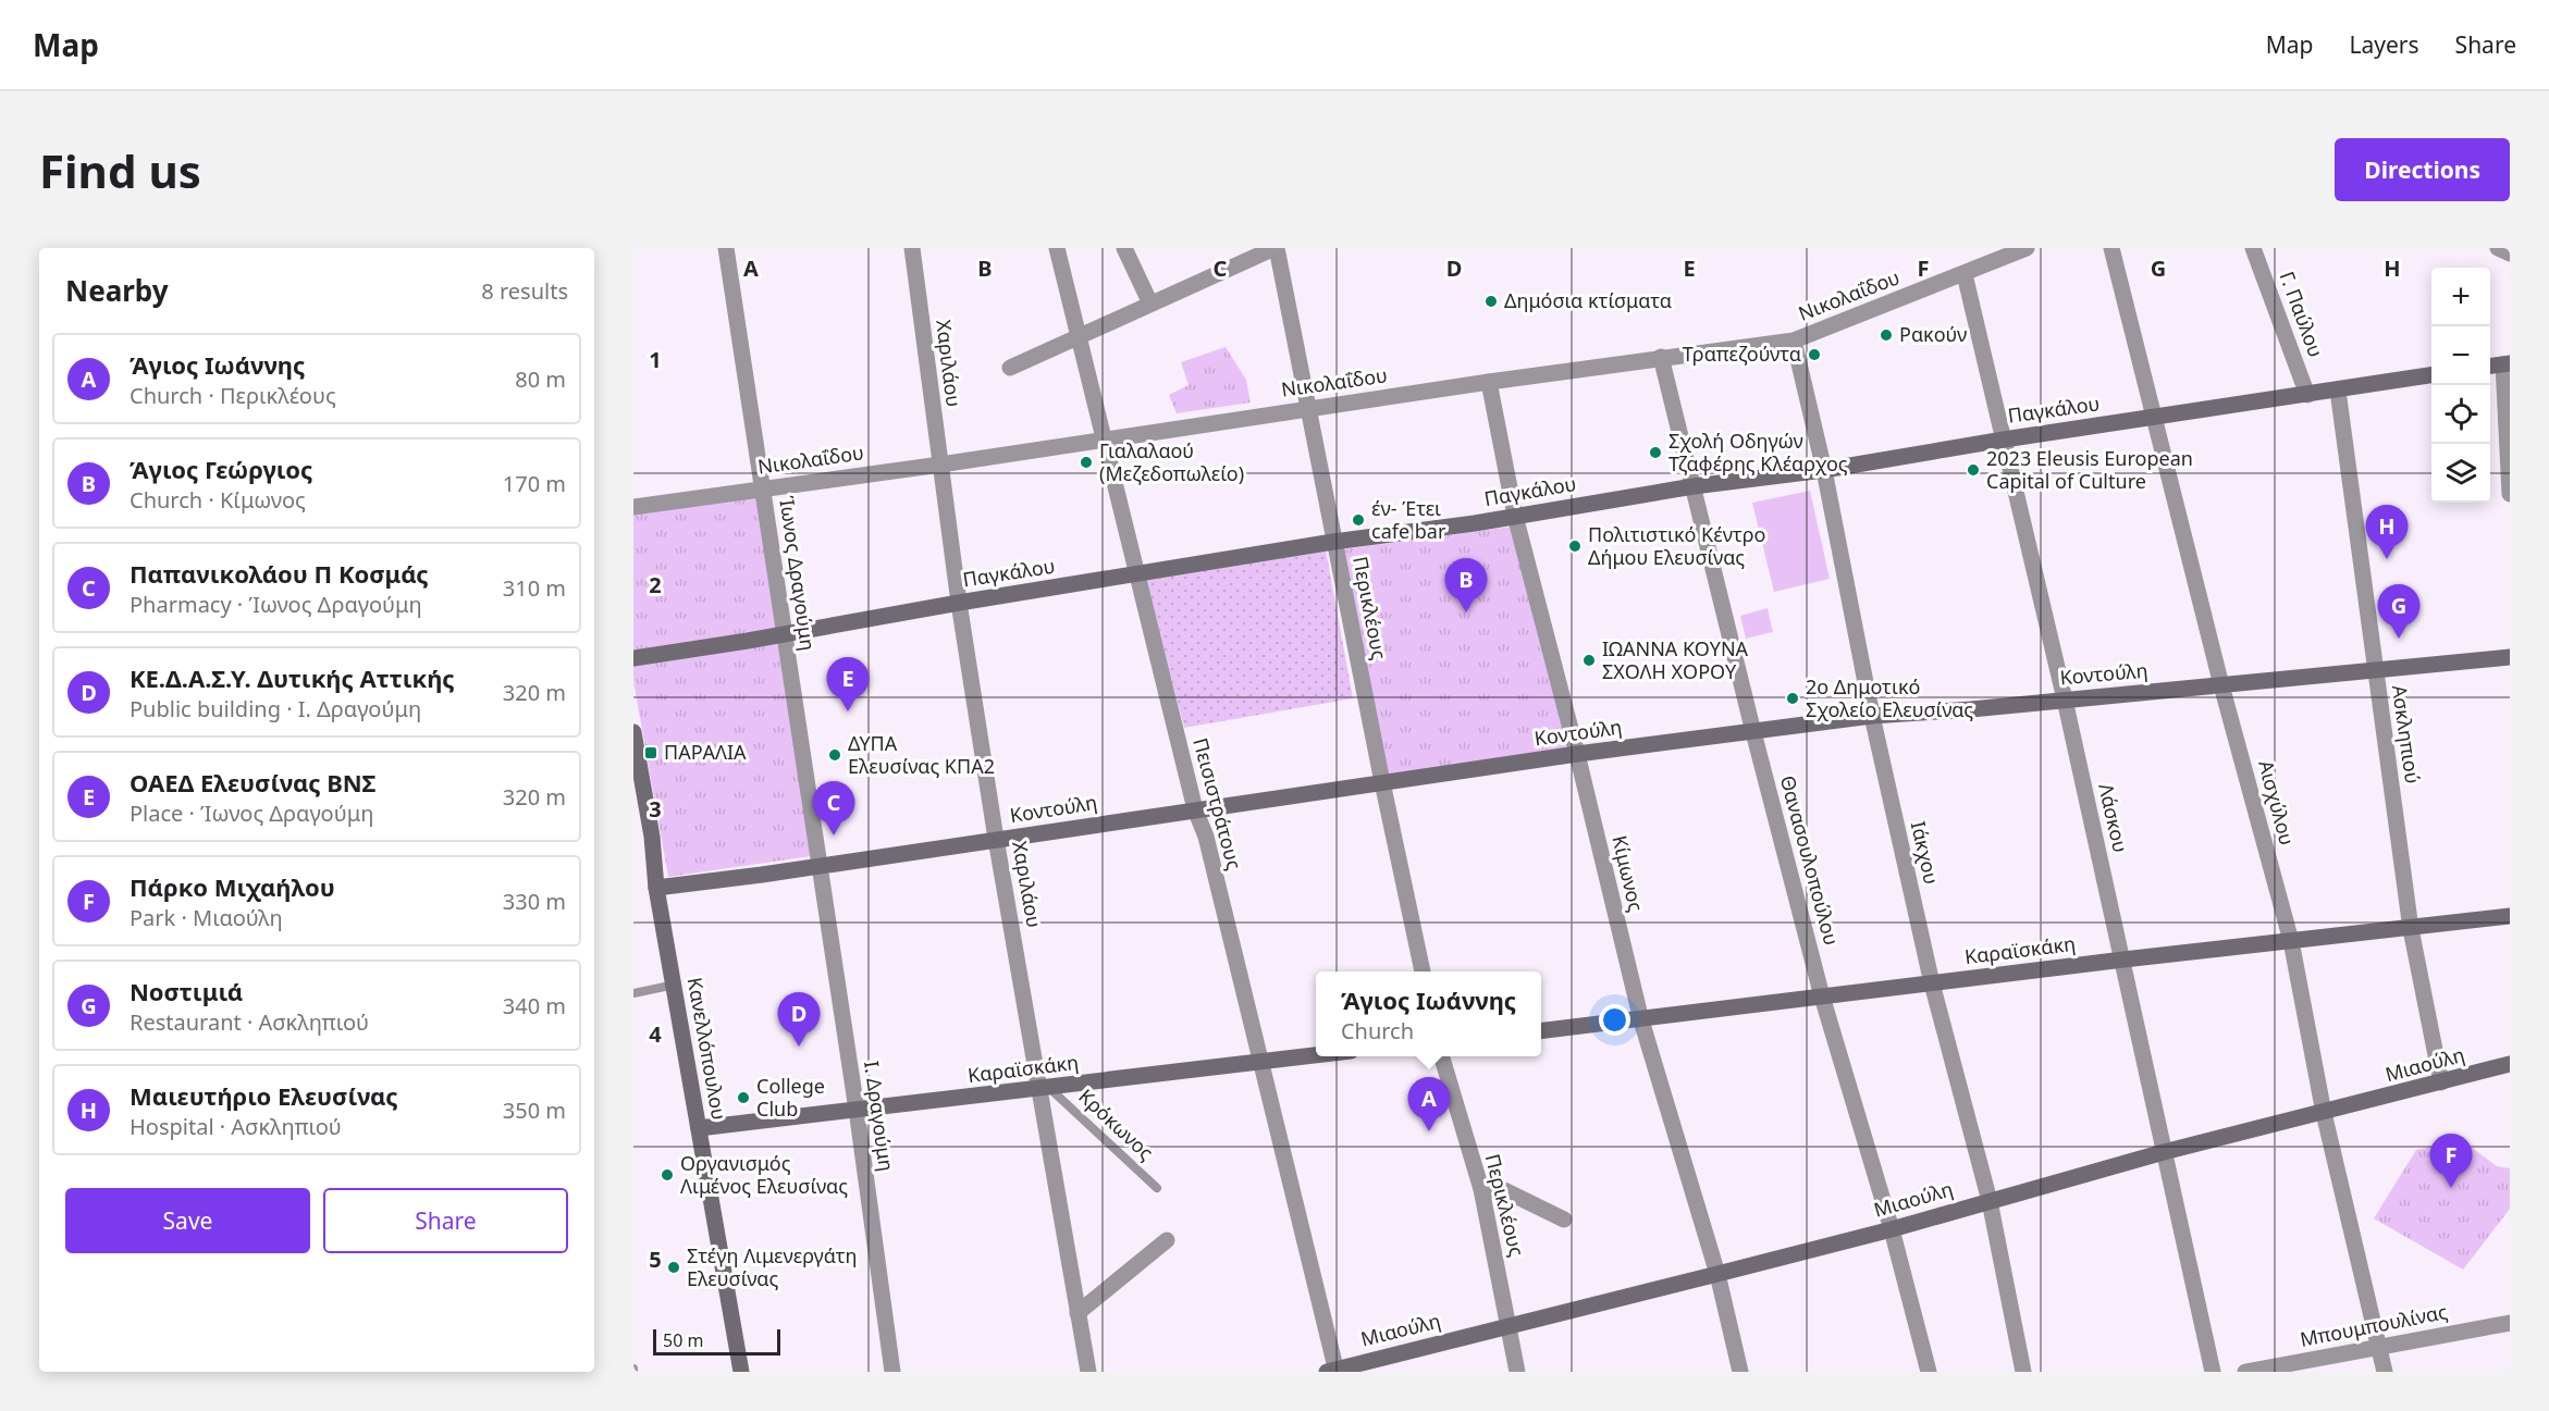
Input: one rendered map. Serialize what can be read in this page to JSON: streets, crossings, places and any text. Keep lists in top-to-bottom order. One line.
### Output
{"streets":{"main road":["Παγκάλου","Κοντούλη","Καραϊσκάκη","Κανελλόπουλου","Μιαούλη"],"street":["Νικολαΐδου","Γ. Παύλου","Χαριλάου","Ίωνος Δραγούμη","Περικλέους","Ασκληπιού","Αισχύλου","Πεισιστράτους","Λάσκου","Ιάκχου","Θανασουλοπούλου","Κίμωνος","Ι. Δραγούμη","Μπουμπουλίνας"],"lane":["Κρόκωνος"]},"crossings":[["Νικολαΐδου","Χαριλάου"],["Νικολαΐδου","Ίωνος Δραγούμη"],["Νικολαΐδου","Περικλέους"],["Νικολαΐδου","Πεισιστράτους"],["Νικολαΐδου","Λάσκου"],["Νικολαΐδου","Ιάκχου"],["Νικολαΐδου","Θανασουλοπούλου"],["Νικολαΐδου","Κίμωνος"],["Γ. Παύλου","Παγκάλου"],["Χαριλάου","Παγκάλου"],["Χαριλάου","Κοντούλη"],["Χαριλάου","Καραϊσκάκη"],["Χαριλάου","Κρόκωνος"],["Παγκάλου","Ίωνος Δραγούμη"],["Παγκάλου","Περικλέους"],["Παγκάλου","Ασκληπιού"],["Παγκάλου","Αισχύλου"],["Παγκάλου","Πεισιστράτους"],["Παγκάλου","Λάσκου"],["Παγκάλου","Ιάκχου"],["Παγκάλου","Θανασουλοπούλου"],["Παγκάλου","Κίμωνος"],["Ίωνος Δραγούμη","Κοντούλη"],["Ίωνος Δραγούμη","Ι. Δραγούμη"],["Περικλέους","Κοντούλη"],["Περικλέους","Μιαούλη"],["Κοντούλη","Ασκληπιού"],["Κοντούλη","Αισχύλου"],["Κοντούλη","Πεισιστράτους"],["Κοντούλη","Λάσκου"],["Κοντούλη","Ιάκχου"],["Κοντούλη","Θανασουλοπούλου"],["Κοντούλη","Κίμωνος"],["Κοντούλη","Κανελλόπουλου"],["Κοντούλη","Ι. Δραγούμη"],["Ασκληπιού","Καραϊσκάκη"],["Ασκληπιού","Μιαούλη"],["Αισχύλου","Καραϊσκάκη"],["Αισχύλου","Μιαούλη"],["Αισχύλου","Μπουμπουλίνας"],["Πεισιστράτους","Καραϊσκάκη"],["Πεισιστράτους","Μιαούλη"],["Λάσκου","Καραϊσκάκη"],["Λάσκου","Μιαούλη"],["Ιάκχου","Καραϊσκάκη"],["Ιάκχου","Μιαούλη"],["Θανασουλοπούλου","Καραϊσκάκη"],["Θανασουλοπούλου","Μιαούλη"],["Κίμωνος","Καραϊσκάκη"],["Κίμωνος","Μιαούλη"],["Καραϊσκάκη","Κανελλόπουλου"],["Καραϊσκάκη","Ι. Δραγούμη"],["Καραϊσκάκη","Κρόκωνος"]],"places":{"other":["Δημόσια κτίσματα","Ρακούν","Τραπεζούντα","Σχολή Οδηγών Τζαφέρης Κλέαρχος","Γιαλαλαού (Μεζεδοπωλείο)","2023 Eleusis European Capital of Culture","έν- Έτει cafe bar","Πολιτιστικό Κέντρο Δήμου Ελευσίνας","ΙΩΑΝΝΑ ΚΟΥΝΑ ΣΧΟΛΗ ΧΟΡΟΥ","2ο Δημοτικό Σχολείο Ελευσίνας","ΔΥΠΑ Ελευσίνας ΚΠΑ2","College Club","Οργανισμός Λιμένος Ελευσίνας","Στέγη Λιμενεργάτη Ελευσίνας"],"transit":["ΠΑΡΑΛΙΑ"]},"scale_bar":"50 m","page":{"header":"Map","nav":["Map","Layers","Share"],"buttons":["Directions",["Save","Share"]],"title":"Find us","heading":["Nearby","8 results"],"map_buttons":["+","−"],"list":[{"mark":"A","name":"Άγιος Ιωάννης","note":"Church · Περικλέους","value":"80 m"},{"mark":"B","name":"Άγιος Γεώργιος","note":"Church · Κίμωνος","value":"170 m"},{"mark":"C","name":"Παπανικολάου Π Κοσμάς","note":"Pharmacy · Ίωνος Δραγούμη","value":"310 m"},{"mark":"D","name":"ΚΕ.Δ.Α.Σ.Υ. Δυτικής Αττικής","note":"Public building · Ι. Δραγούμη","value":"320 m"},{"mark":"E","name":"ΟΑΕΔ Ελευσίνας ΒΝΣ","note":"Place · Ίωνος Δραγούμη","value":"320 m"},{"mark":"F","name":"Πάρκο Μιχαήλου","note":"Park · Μιαούλη","value":"330 m"},{"mark":"G","name":"Νοστιμιά","note":"Restaurant · Ασκληπιού","value":"340 m"},{"mark":"H","name":"Μαιευτήριο Ελευσίνας","note":"Hospital · Ασκληπιού","value":"350 m"}],"pins":["H","B","G","E","C","D","A","F"],"popup":["Άγιος Ιωάννης","Church"],"scale":"50 m"},"grid":{"columns":["A","B","C","D","E","F","G","H"],"rows":["1","2","3","4","5"]}}
